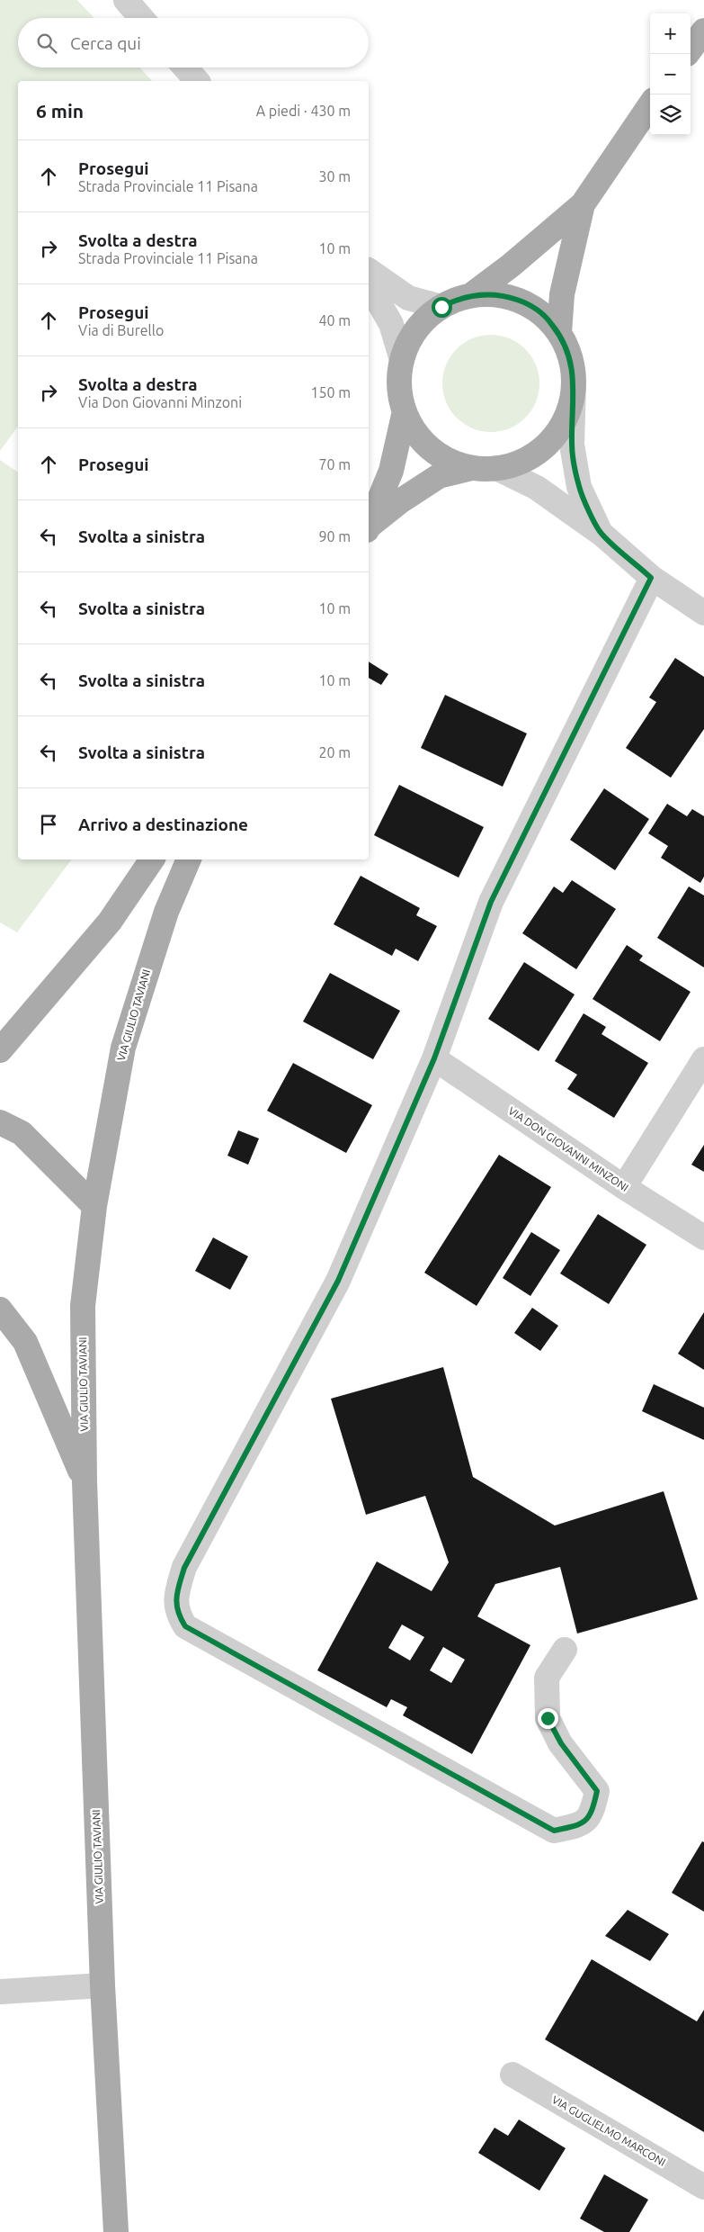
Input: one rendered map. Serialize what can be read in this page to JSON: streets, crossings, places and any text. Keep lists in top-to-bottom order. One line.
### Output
{"streets":{"main road":["VIA GIULIO TAVIANI"],"street":["VIA DON GIOVANNI MINZONI","VIA GUGLIELMO MARCONI"]},"page":{"map_buttons":["+","−"],"search":"Cerca qui","heading":["6 min","A piedi · 430 m"],"list":[["Prosegui","Strada Provinciale 11 Pisana","30 m"],["Svolta a destra","Strada Provinciale 11 Pisana","10 m"],["Prosegui","Via di Burello","40 m"],["Svolta a destra","Via Don Giovanni Minzoni","150 m"],["Prosegui","70 m"],["Svolta a sinistra","90 m"],["Svolta a sinistra","10 m"],["Svolta a sinistra","10 m"],["Svolta a sinistra","20 m"],"Arrivo a destinazione"]}}
